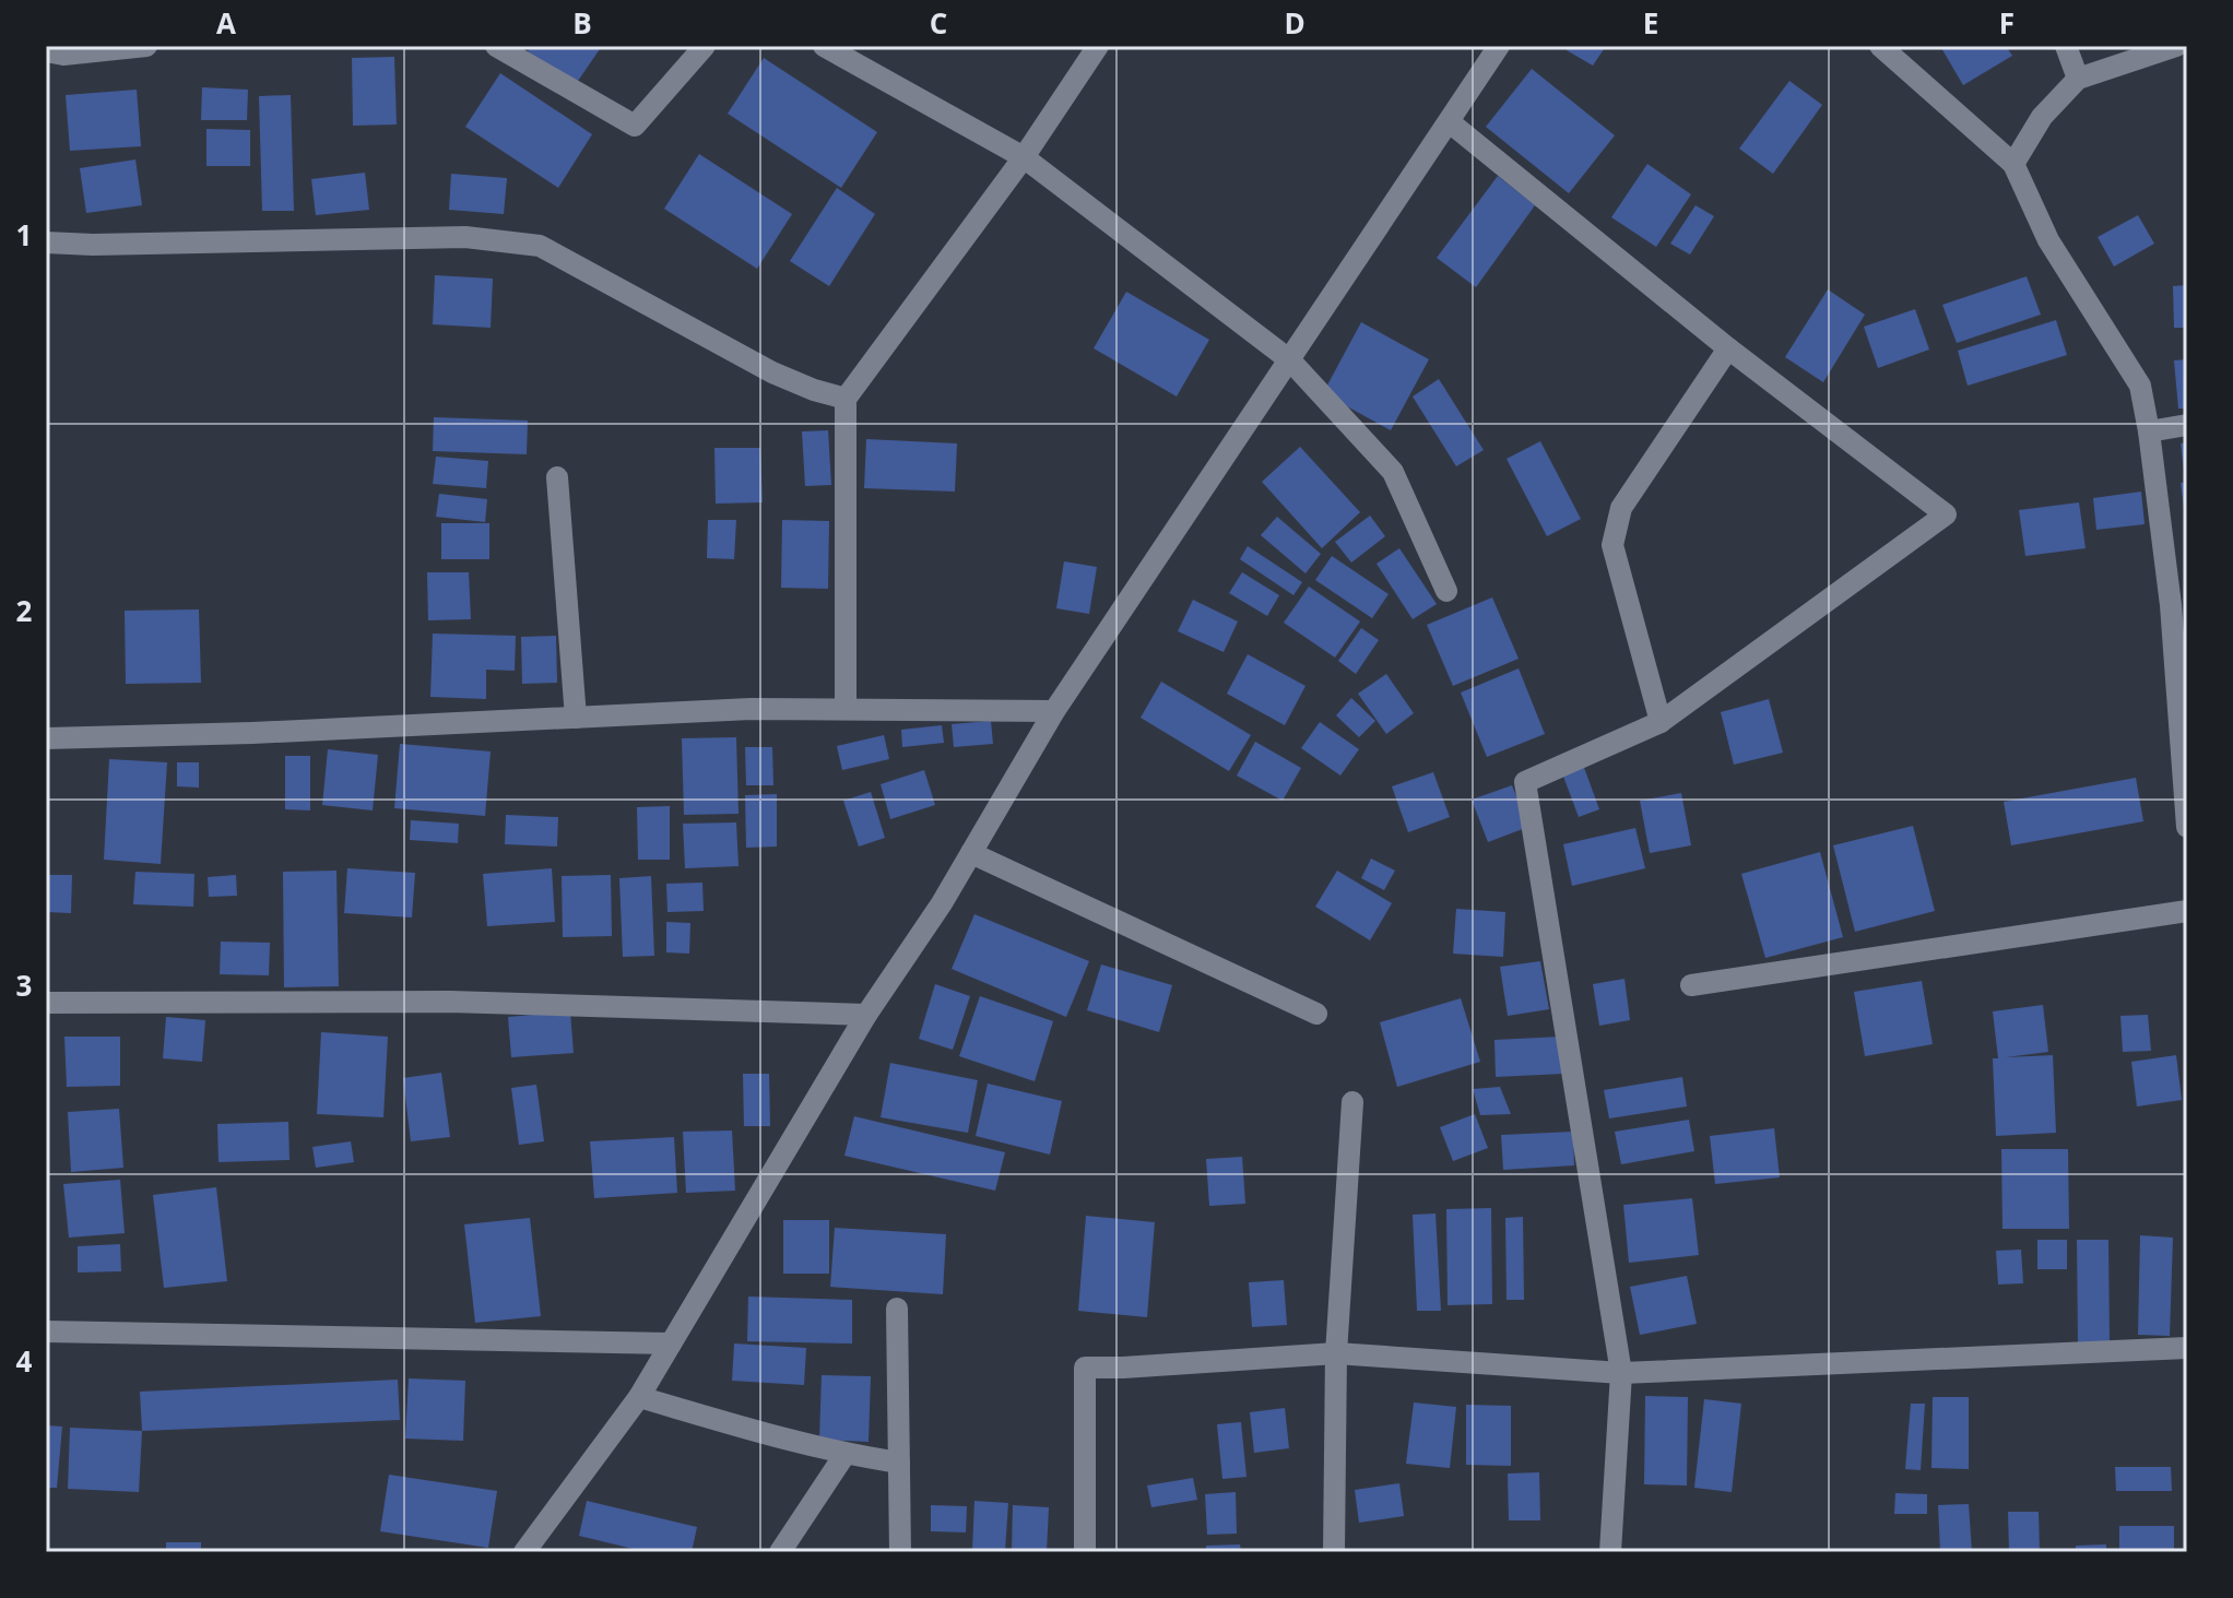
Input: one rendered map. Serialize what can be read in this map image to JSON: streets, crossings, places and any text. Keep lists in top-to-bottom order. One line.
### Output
{"grid":{"columns":["A","B","C","D","E","F"],"rows":["1","2","3","4"]}}
